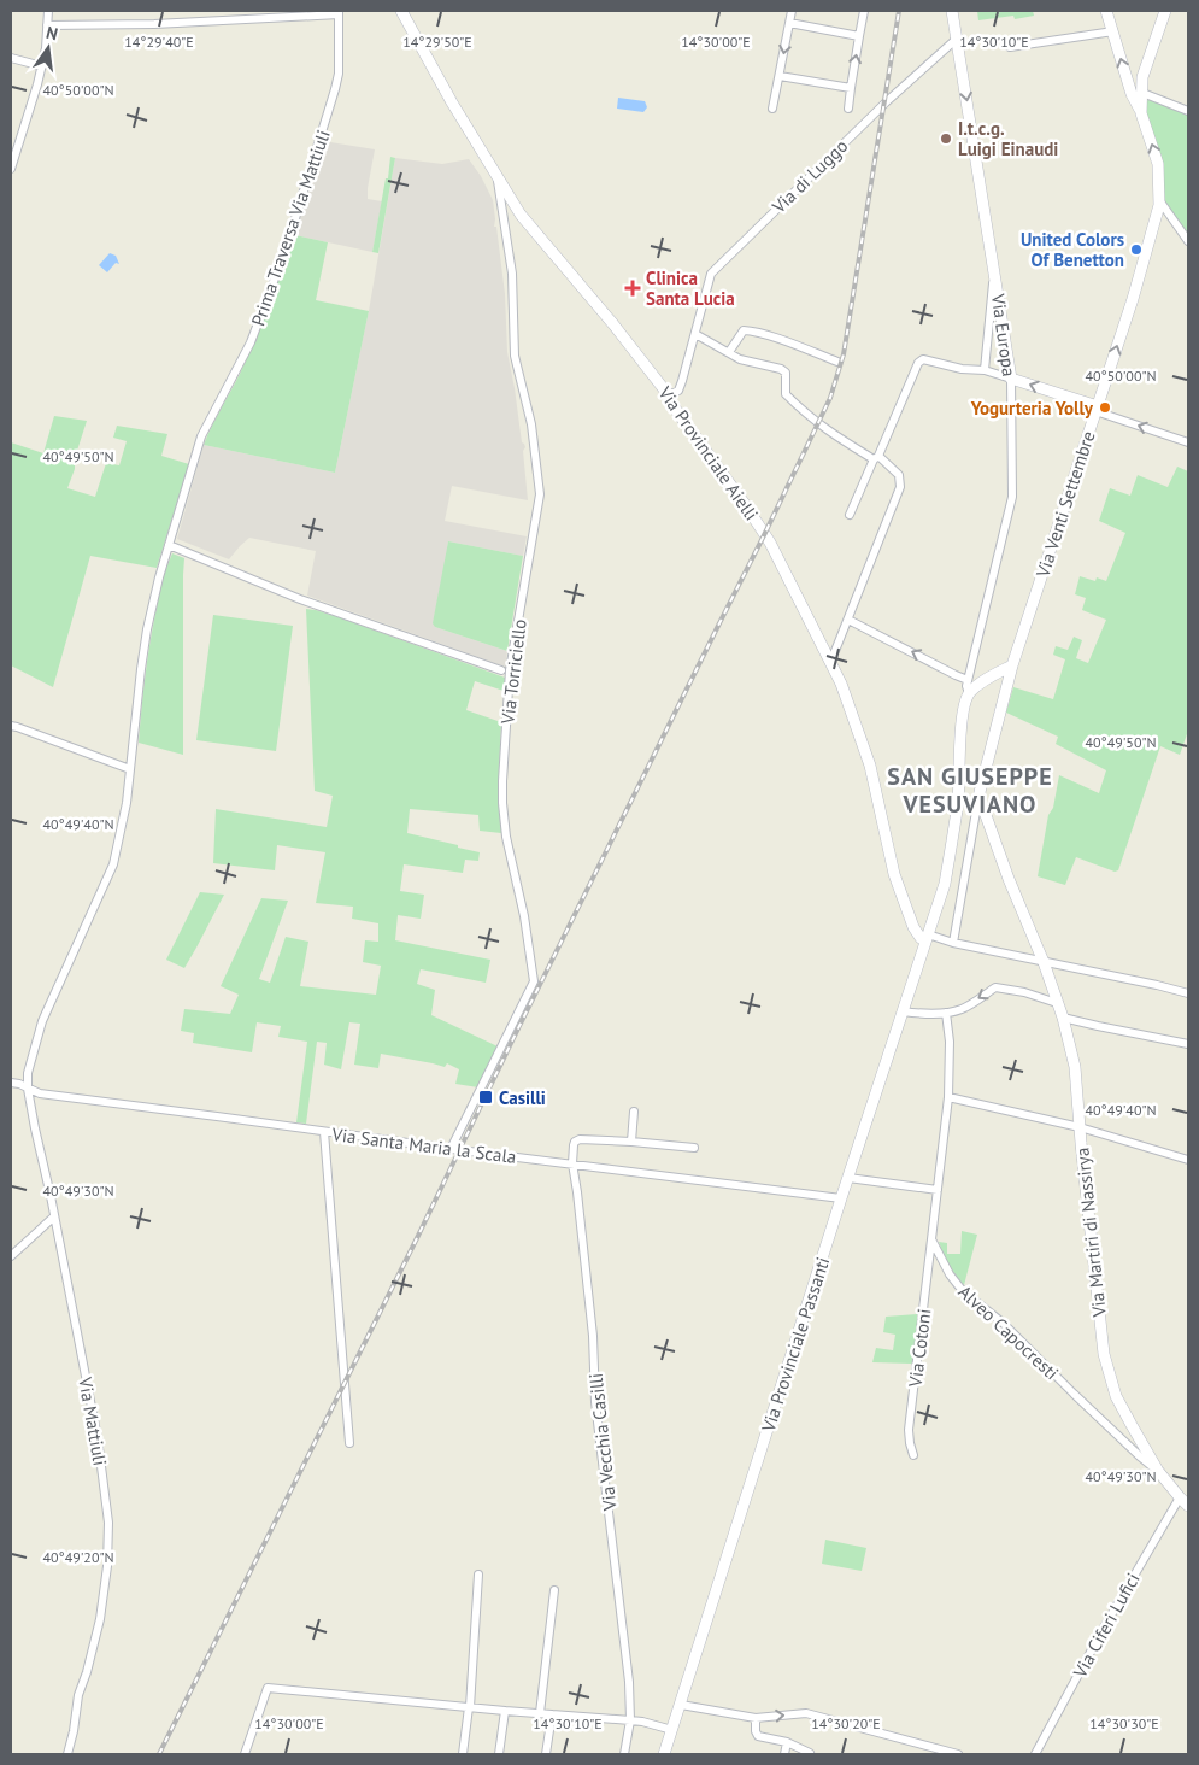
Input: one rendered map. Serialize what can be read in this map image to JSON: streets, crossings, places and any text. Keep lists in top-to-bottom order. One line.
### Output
{"streets":{"main road":["Via Europa","Via Provinciale Aielli","Via Venti Settembre","Via Martiri di Nassirya","Via Provinciale Passanti"],"street":["Via di Luggo","Prima Traversa Via Mattiuli","Via Torriciello","Via Santa Maria la Scala","Alveo Capocresti","Via Cotoni","Via Mattiuli","Via Vecchia Casilli","Via Ciferi Lufici"]},"crossings":[["Via di Luggo","Via Europa"],["Via di Luggo","Via Provinciale Aielli"],["Prima Traversa Via Mattiuli","Via Torriciello"],["Prima Traversa Via Mattiuli","Via Santa Maria la Scala"],["Prima Traversa Via Mattiuli","Via Mattiuli"],["Via Europa","Via Provinciale Passanti"],["Via Provinciale Aielli","Via Torriciello"],["Via Provinciale Aielli","Via Provinciale Passanti"],["Via Venti Settembre","Via Martiri di Nassirya"],["Via Torriciello","Via Santa Maria la Scala"],["Via Santa Maria la Scala","Via Provinciale Passanti"],["Via Santa Maria la Scala","Via Mattiuli"],["Via Santa Maria la Scala","Via Vecchia Casilli"],["Via Martiri di Nassirya","Alveo Capocresti"],["Via Martiri di Nassirya","Via Ciferi Lufici"],["Alveo Capocresti","Via Cotoni"]],"one_way":["Via Venti Settembre"],"districts":["SAN GIUSEPPE VESUVIANO"],"places":{"other":["I.t.c.g. Luigi Einaudi","United Colors Of Benetton","Yogurteria Yolly"],"health":["Clinica Santa Lucia"],"transit":["Casilli"]},"north":"top","coordinates":["14°30'00\"E","14°30'10\"E","14°29'40\"E","14°29'50\"E","40°50'00\"N","40°49'50\"N","40°49'40\"N","40°49'30\"N","40°49'20\"N","14°30'20\"E","14°30'30\"E"]}
